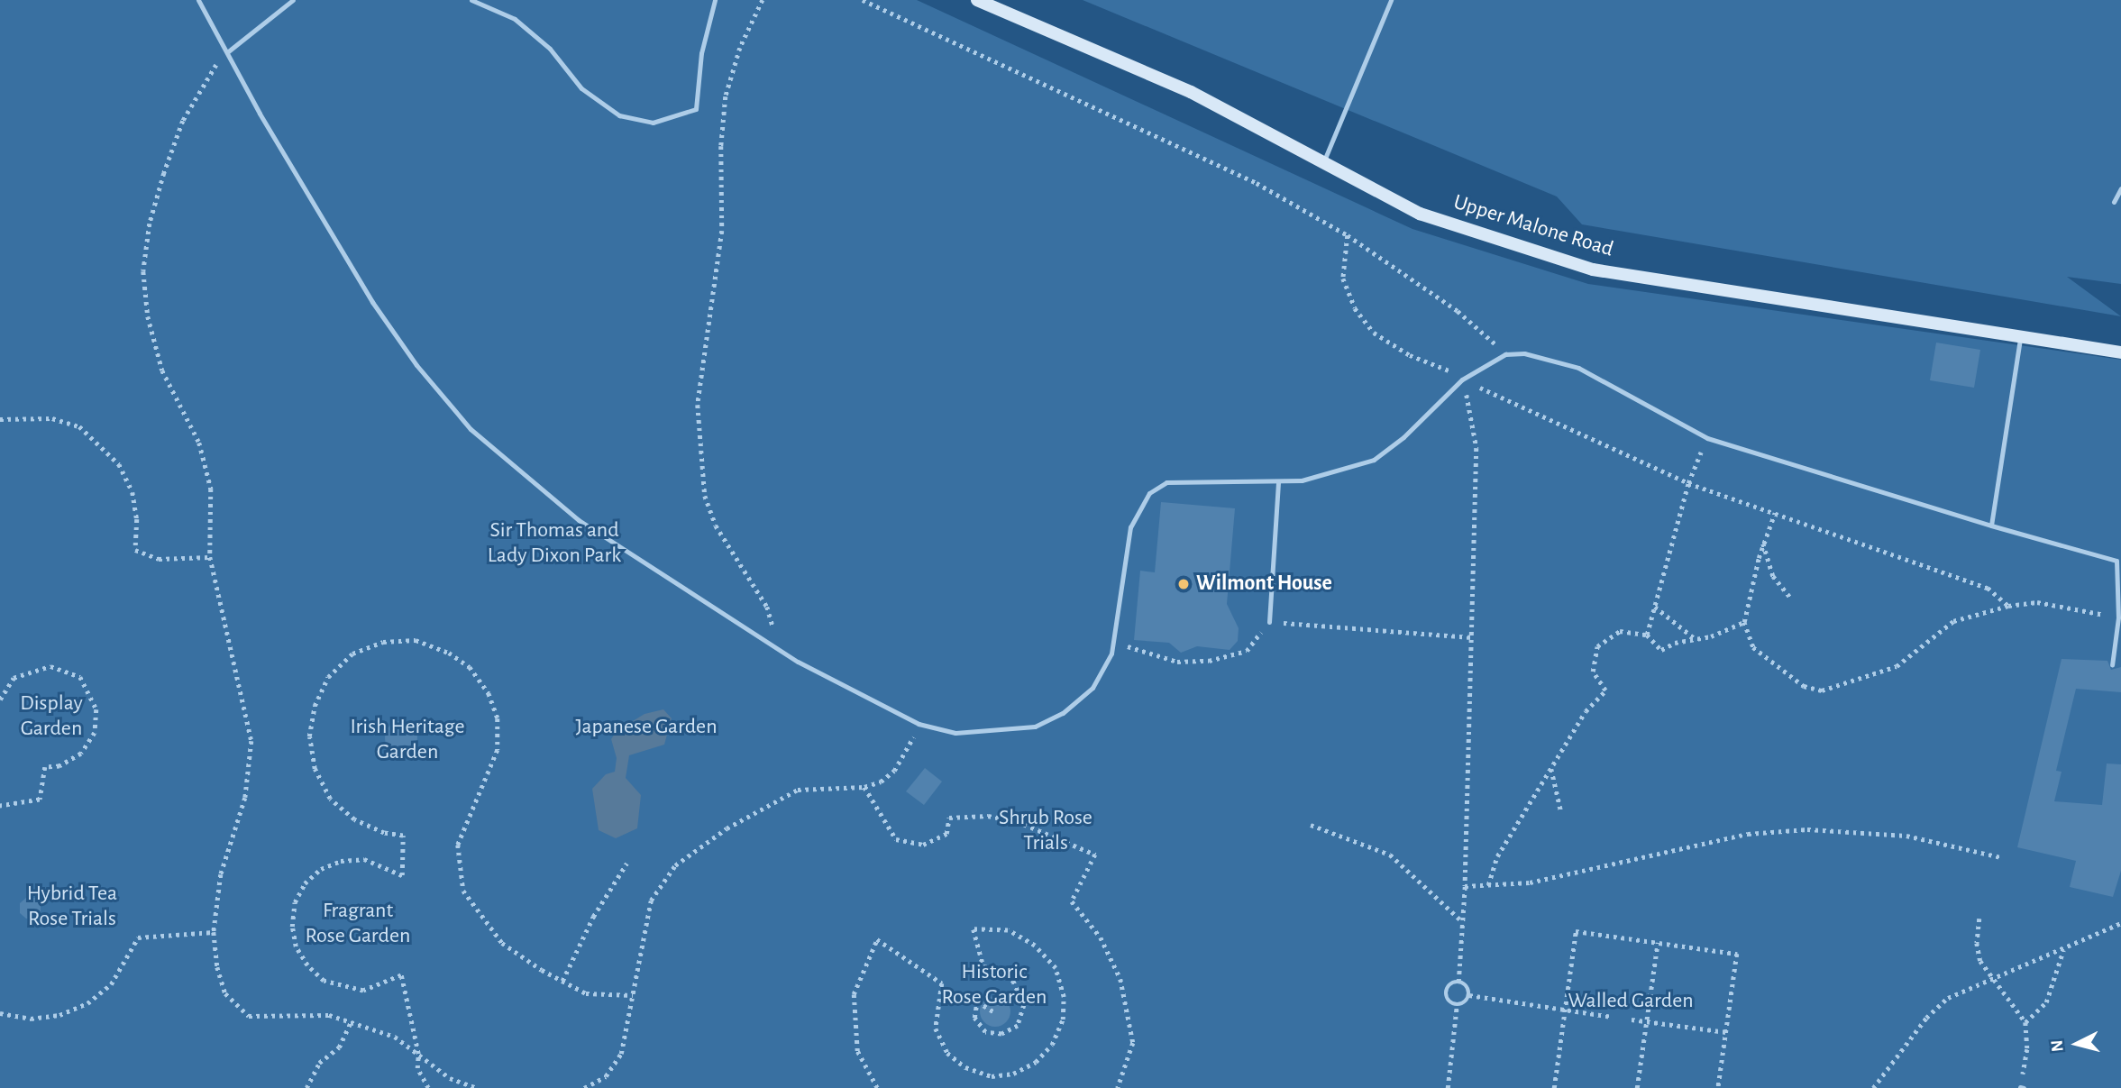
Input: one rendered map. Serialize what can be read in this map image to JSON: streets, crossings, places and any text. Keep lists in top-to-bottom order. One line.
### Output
{"streets":{"main road":["Upper Malone Road"]},"parks":["Sir Thomas and Lady Dixon Park","Display Garden","Irish Heritage Garden","Japanese Garden","Shrub Rose Trials","Hybrid Tea Rose Trials","Fragrant Rose Garden","Historic Rose Garden","Walled Garden"],"places":["Wilmont House"],"north":"left"}
